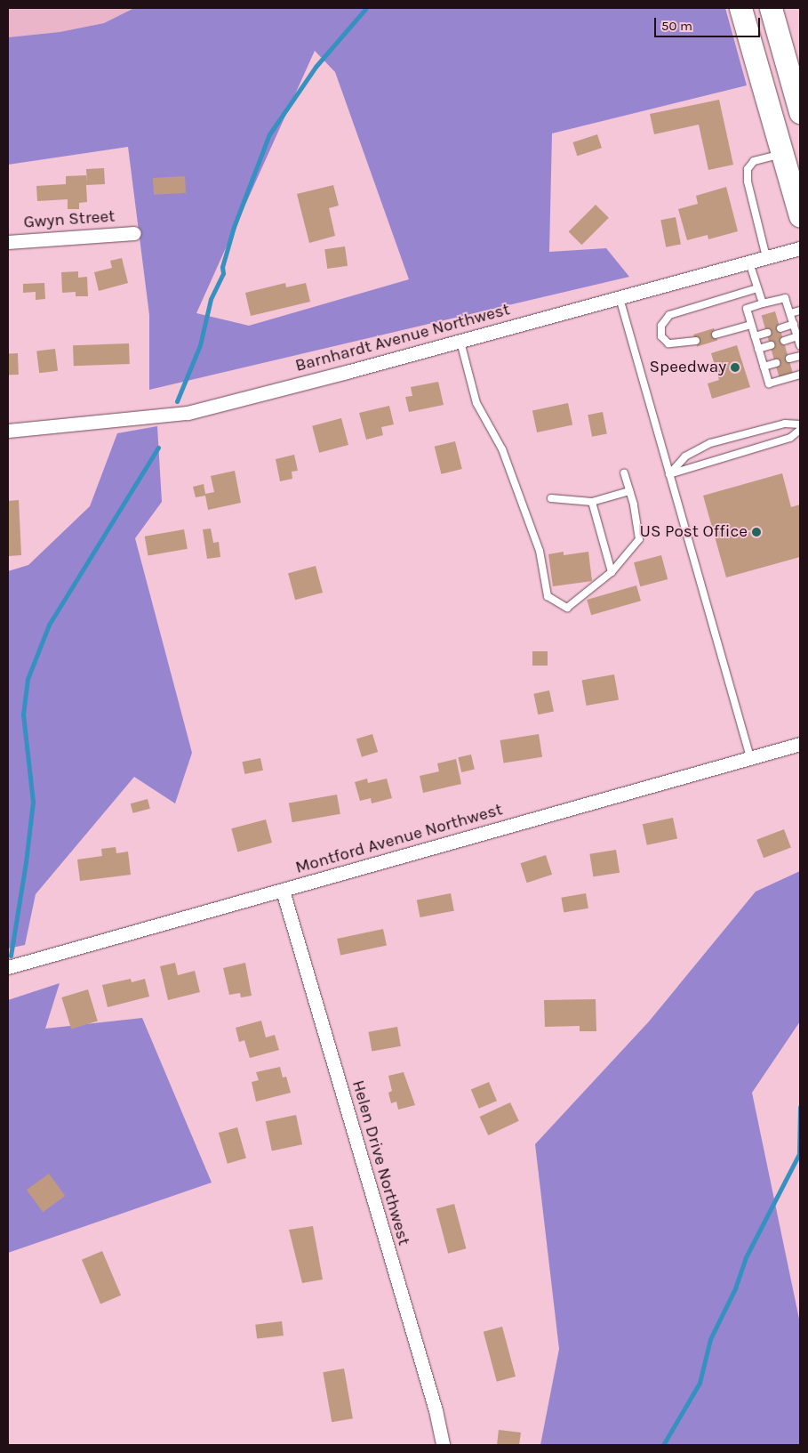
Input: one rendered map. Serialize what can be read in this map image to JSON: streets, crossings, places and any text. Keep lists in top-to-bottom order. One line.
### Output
{"streets":{"street":["Gwyn Street","Barnhardt Avenue Northwest","Montford Avenue Northwest","Helen Drive Northwest"]},"crossings":[["Montford Avenue Northwest","Helen Drive Northwest"]],"places":["Speedway","US Post Office"],"scale_bar":"50 m"}
